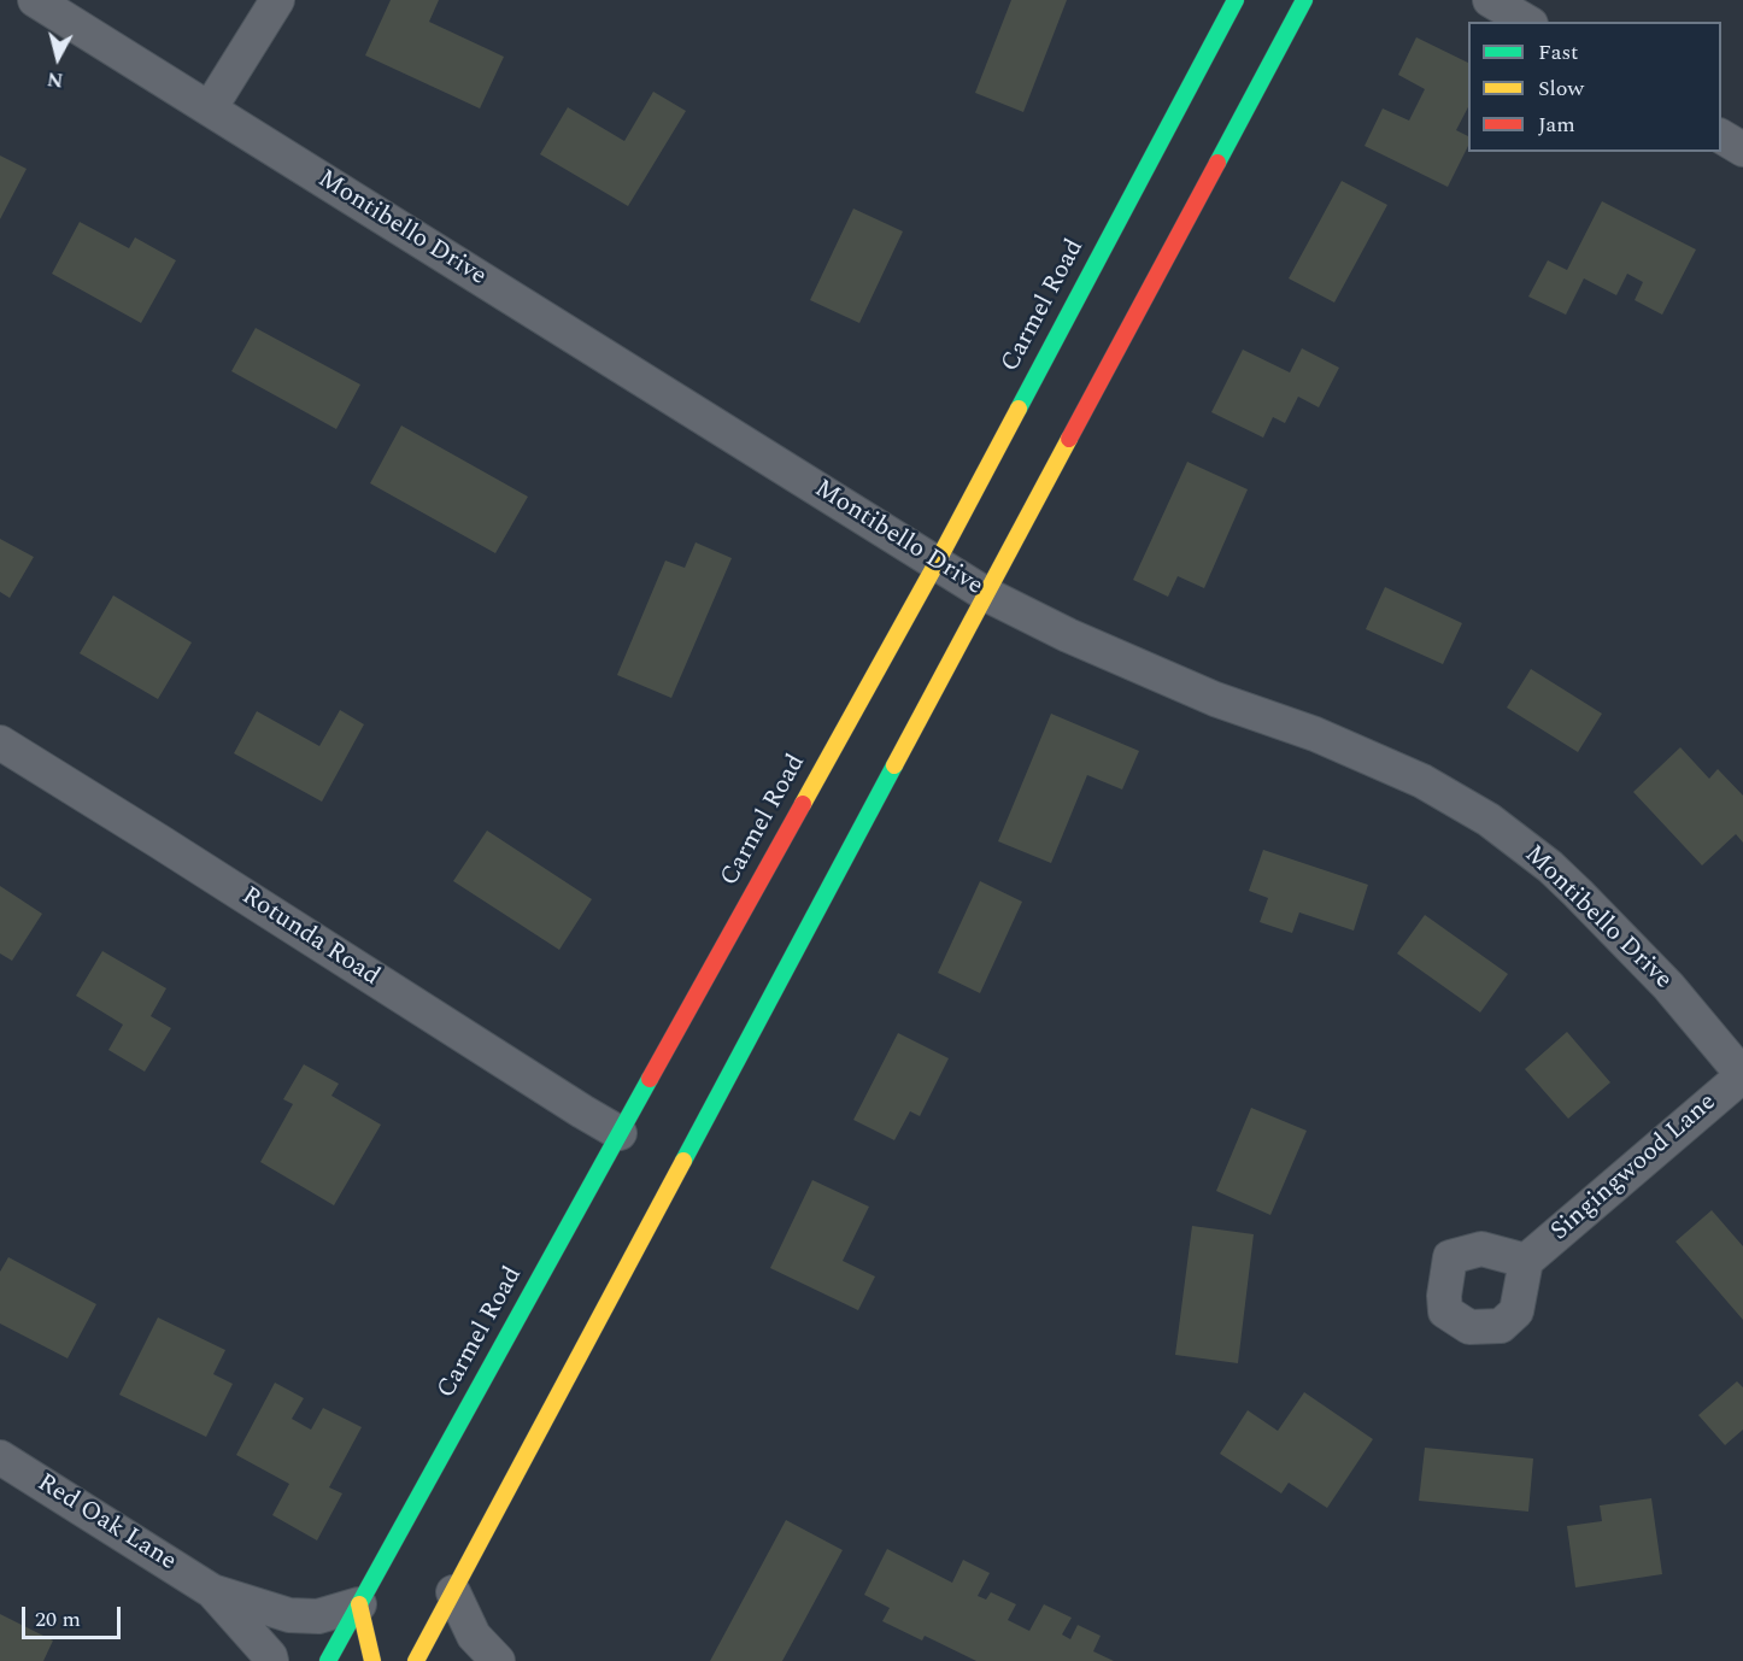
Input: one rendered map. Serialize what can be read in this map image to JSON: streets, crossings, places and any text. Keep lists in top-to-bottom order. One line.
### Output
{"streets":{"main road":["Carmel Road"],"street":["Montibello Drive","Rotunda Road","Singingwood Lane","Red Oak Lane"]},"crossings":[["Montibello Drive","Carmel Road"],["Montibello Drive","Singingwood Lane"],["Carmel Road","Rotunda Road"],["Carmel Road","Red Oak Lane"]],"legend":["Fast","Slow","Jam"],"scale_bar":"20 m","north":"bottom"}
